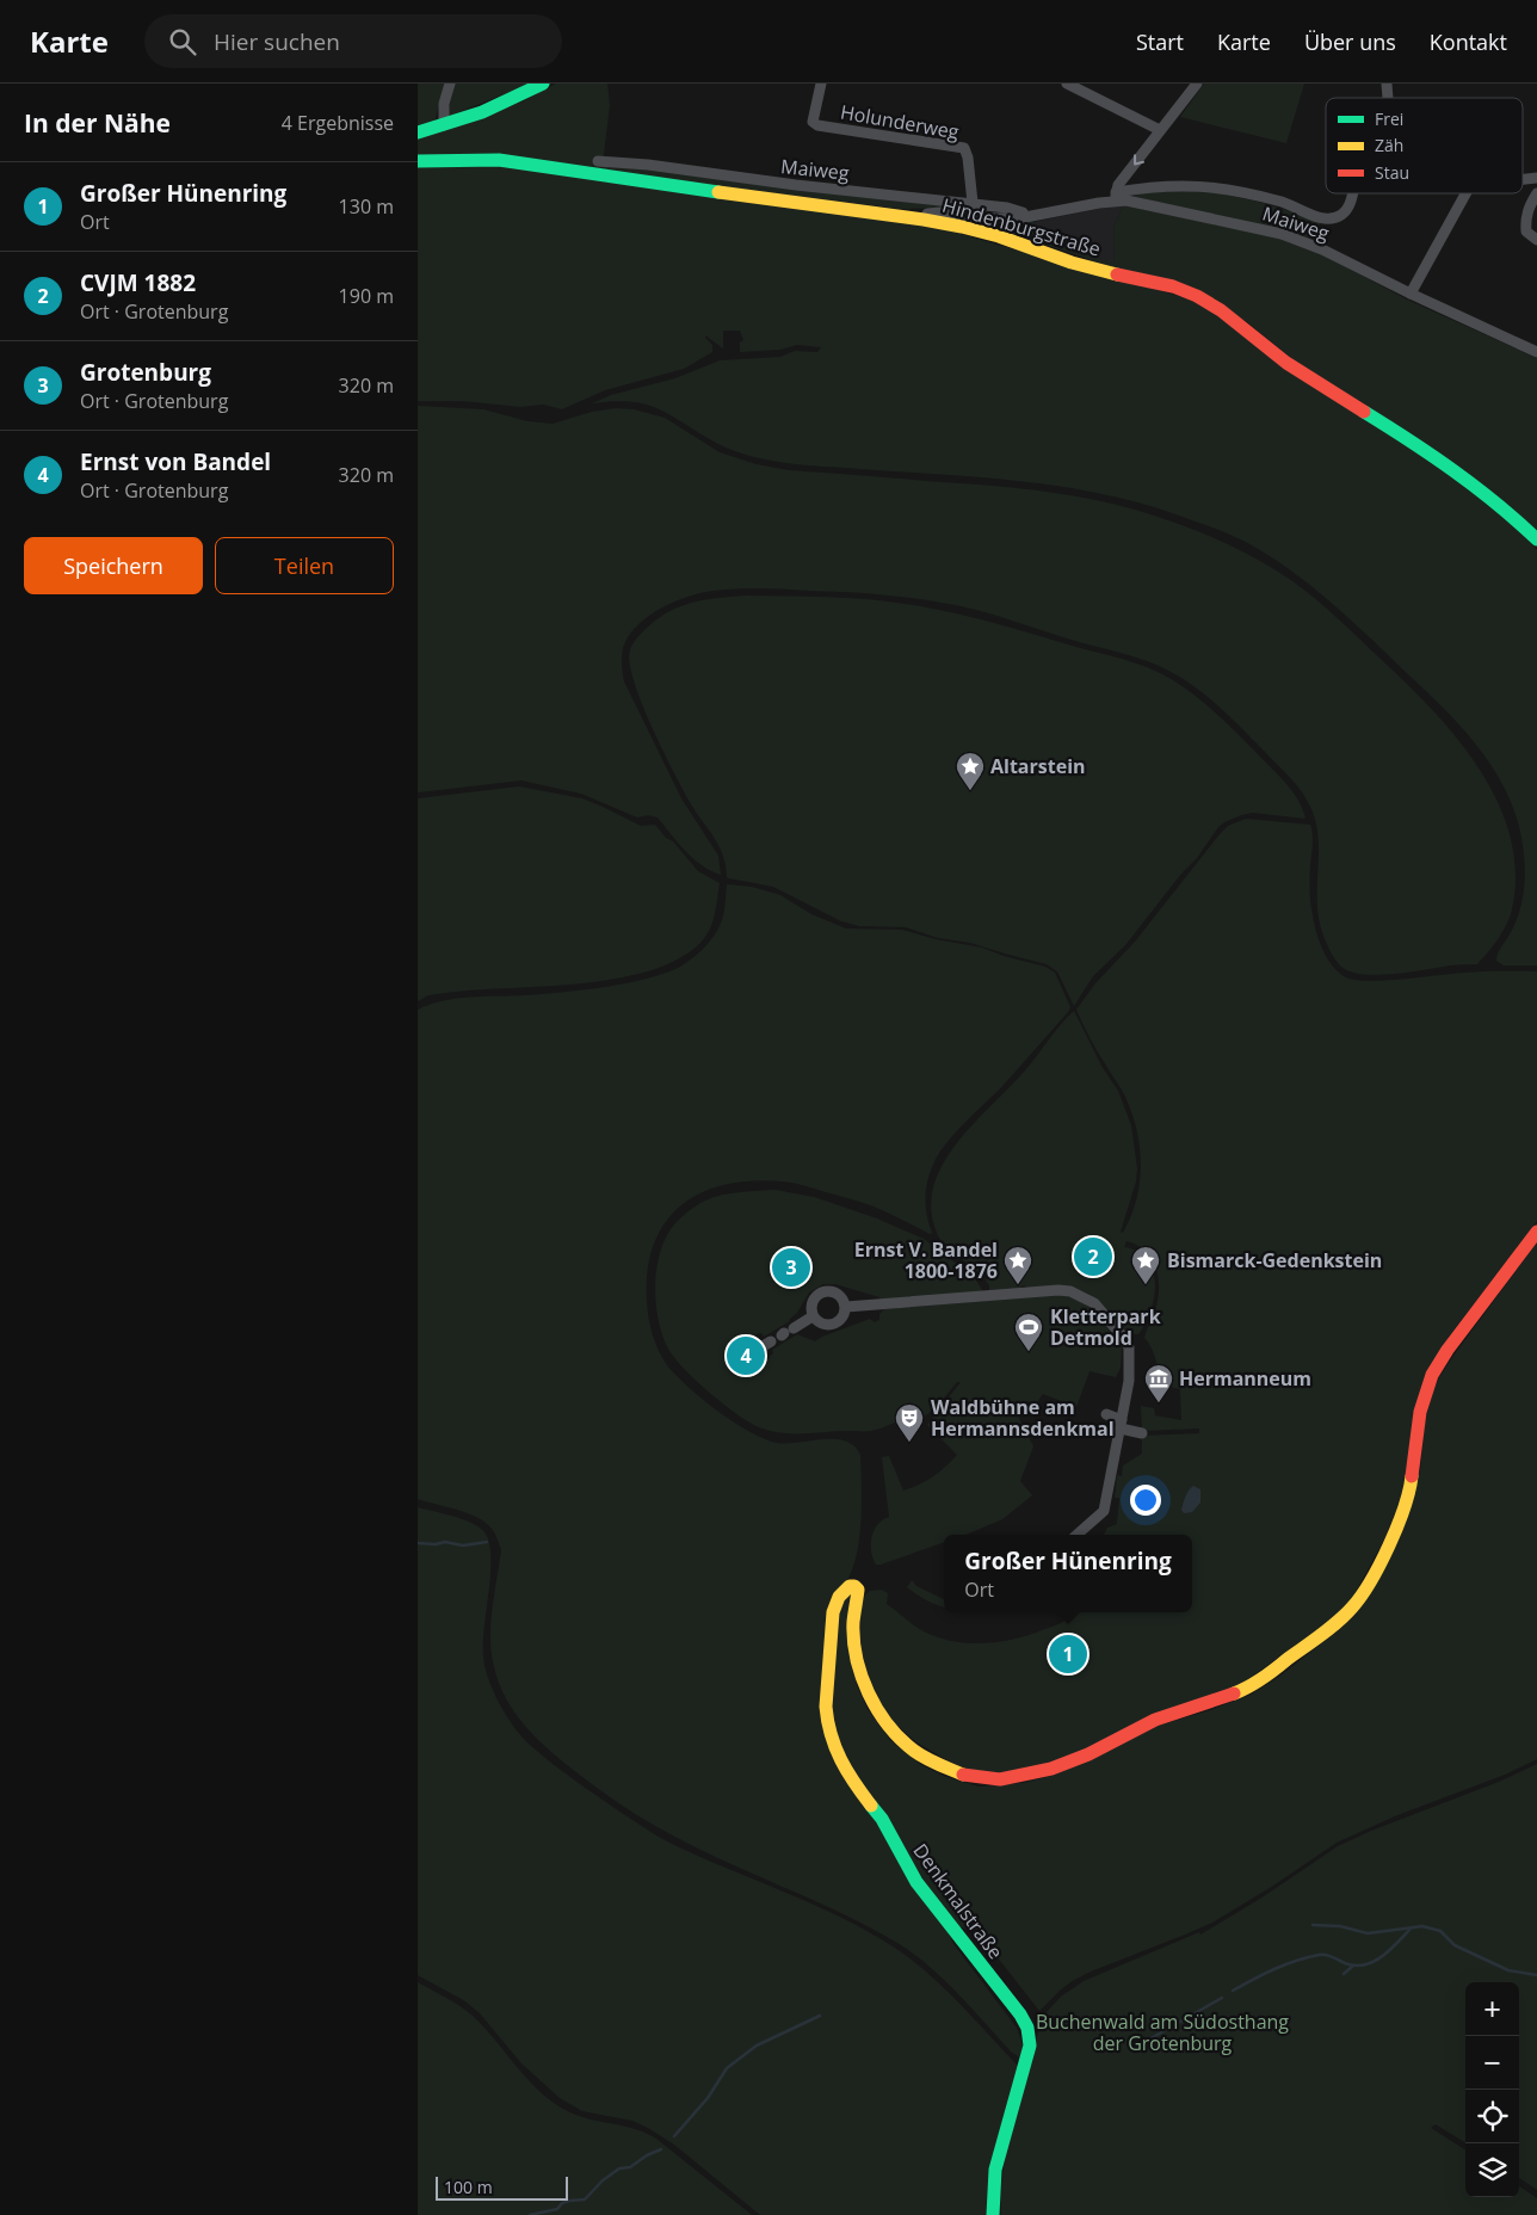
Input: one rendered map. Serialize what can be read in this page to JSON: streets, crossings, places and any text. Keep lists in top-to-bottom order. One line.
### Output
{"streets":{"main road":["Hindenburgstraße","Denkmalstraße"],"street":["Holunderweg","Maiweg"]},"crossings":[["Holunderweg","Maiweg"],["Maiweg","Hindenburgstraße"]],"parks":["Buchenwald am Südosthang der Grotenburg"],"places":{"place":["Altarstein","Ernst V. Bandel 1800-1876","Bismarck-Gedenkstein"],"sports":["Kletterpark Detmold"],"museum":["Hermanneum"],"theatre":["Waldbühne am Hermannsdenkmal"]},"legend":["Frei","Zäh","Stau"],"scale_bar":"100 m","page":{"header":"Karte","search":"Hier suchen","nav":["Start","Karte","Über uns","Kontakt"],"heading":["In der Nähe","4 Ergebnisse"],"list":[{"mark":"1","name":"Großer Hünenring","note":"Ort","value":"130 m"},{"mark":"2","name":"CVJM 1882","note":"Ort · Grotenburg","value":"190 m"},{"mark":"3","name":"Grotenburg","note":"Ort · Grotenburg","value":"320 m"},{"mark":"4","name":"Ernst von Bandel","note":"Ort · Grotenburg","value":"320 m"}],"buttons":["Speichern","Teilen"],"pins":["2","3","4","1"],"popup":["Großer Hünenring","Ort"],"map_buttons":["+","−"],"scale":"100 m"}}
